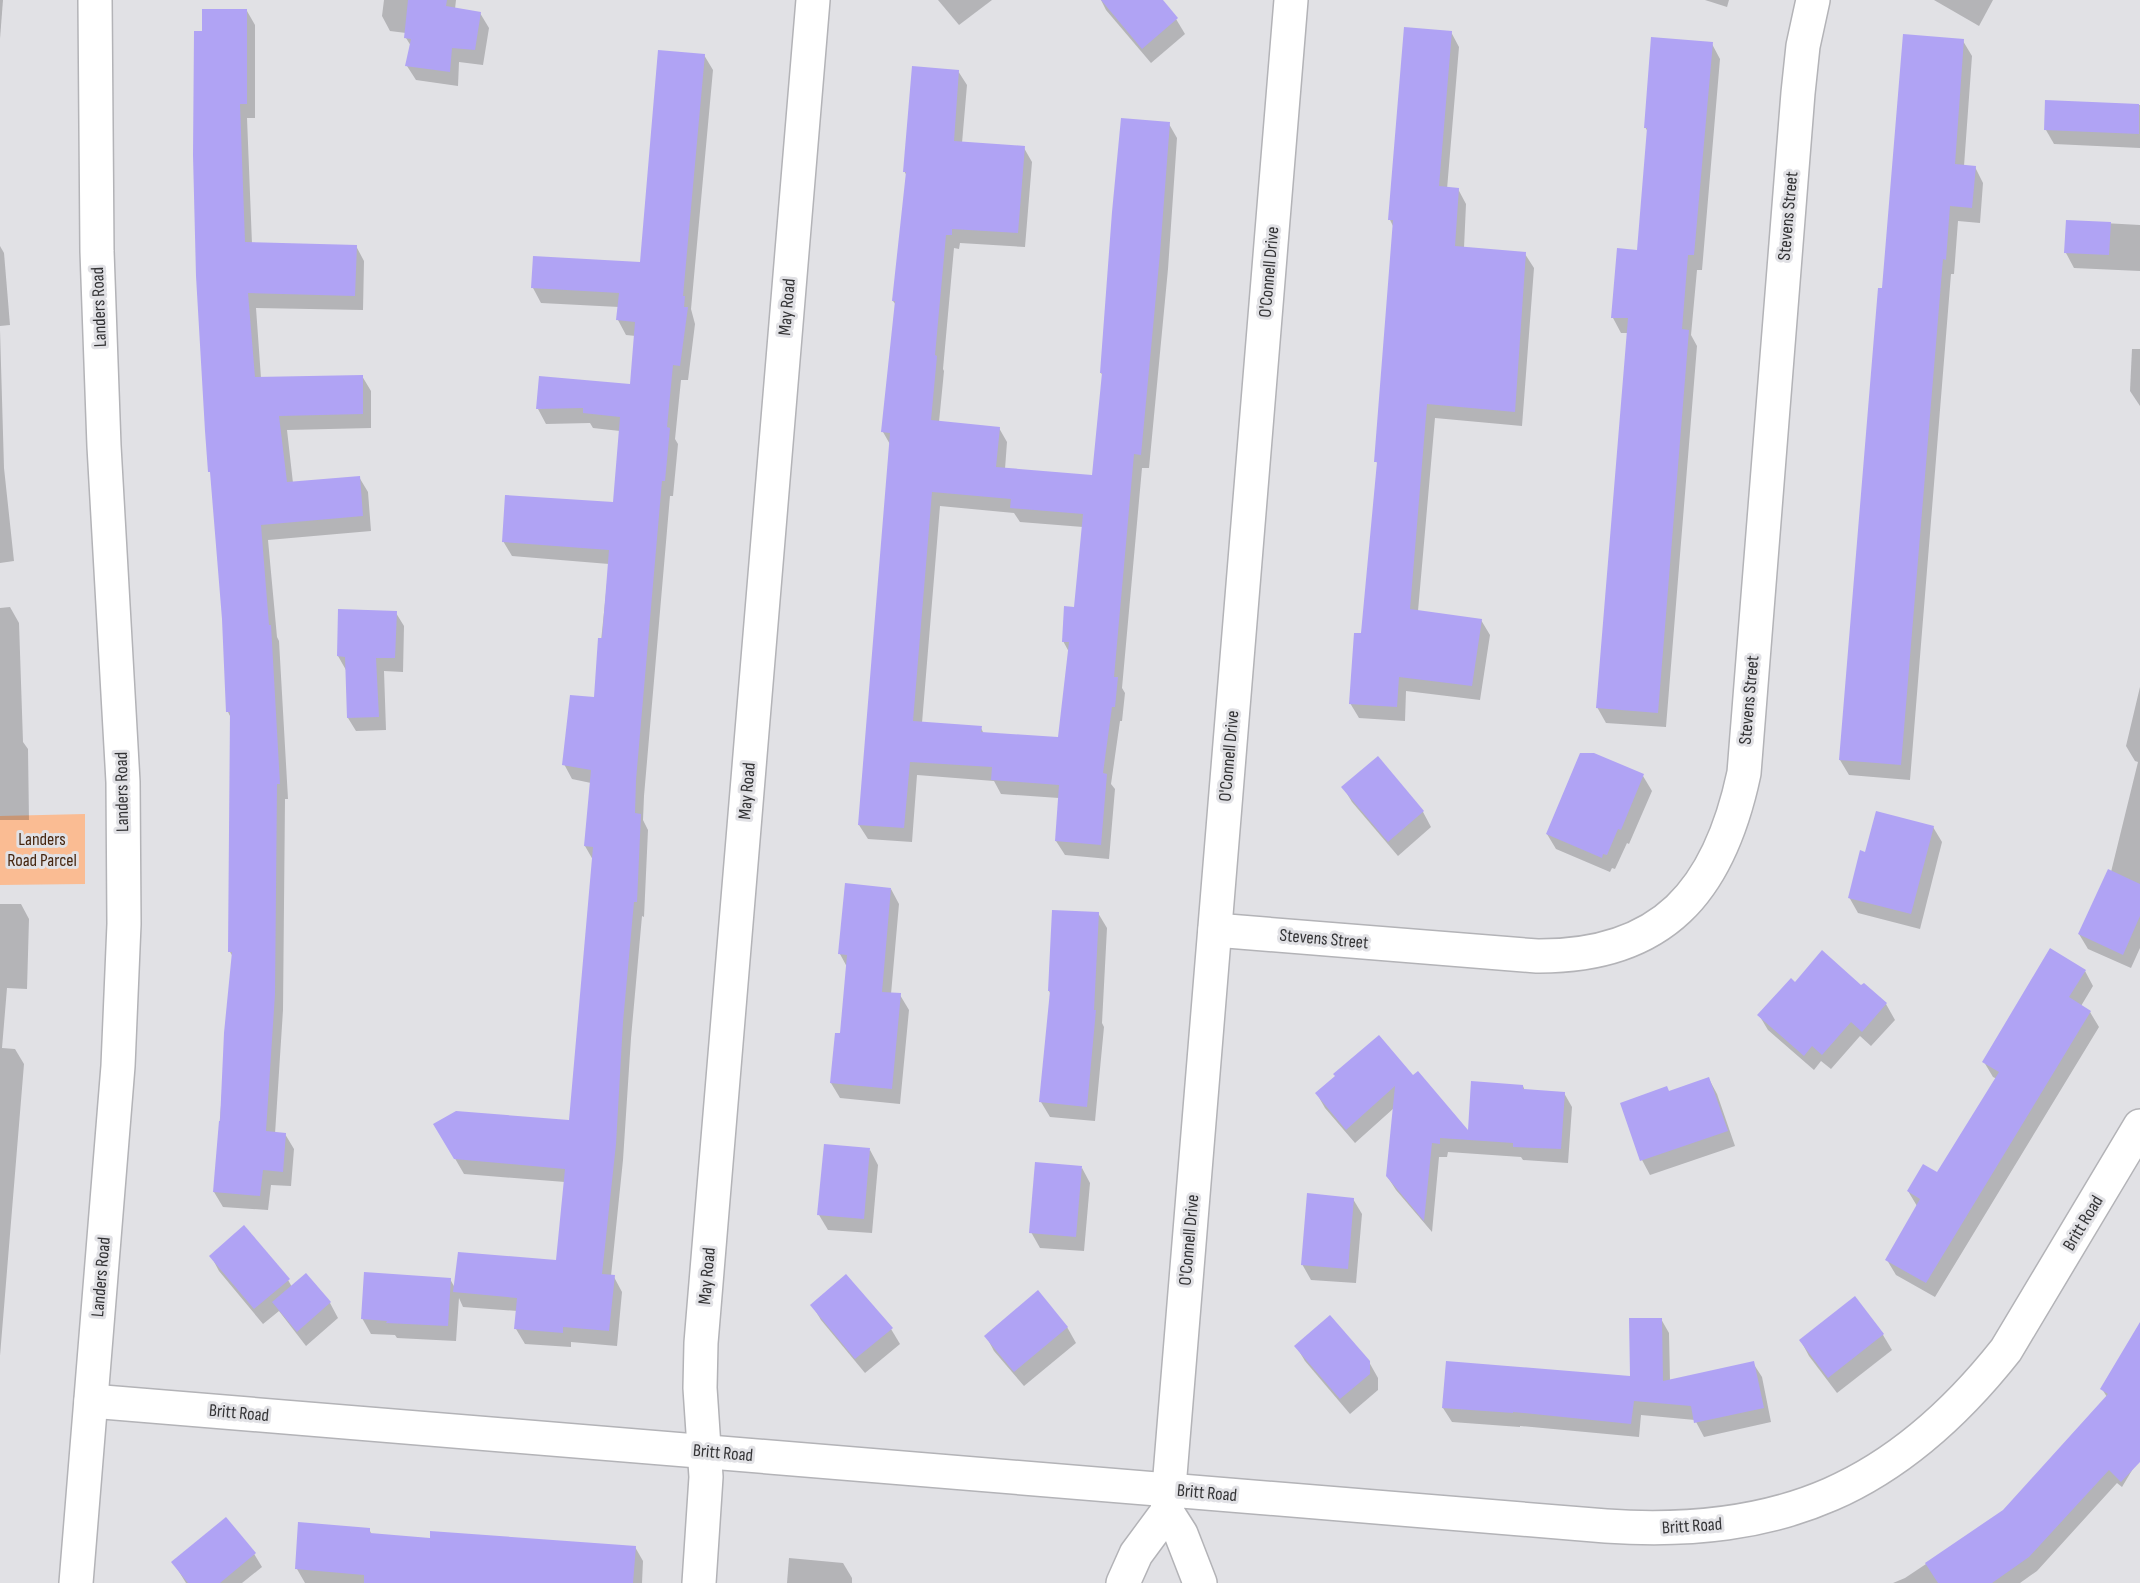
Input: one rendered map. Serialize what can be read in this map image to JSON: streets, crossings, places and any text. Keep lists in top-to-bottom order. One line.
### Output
{"streets":{"street":["Stevens Street","O'Connell Drive","Landers Road","May Road","Britt Road"]},"crossings":[["Stevens Street","O'Connell Drive"],["O'Connell Drive","Britt Road"],["Landers Road","Britt Road"],["May Road","Britt Road"]],"parks":["Landers Road Parcel"]}
